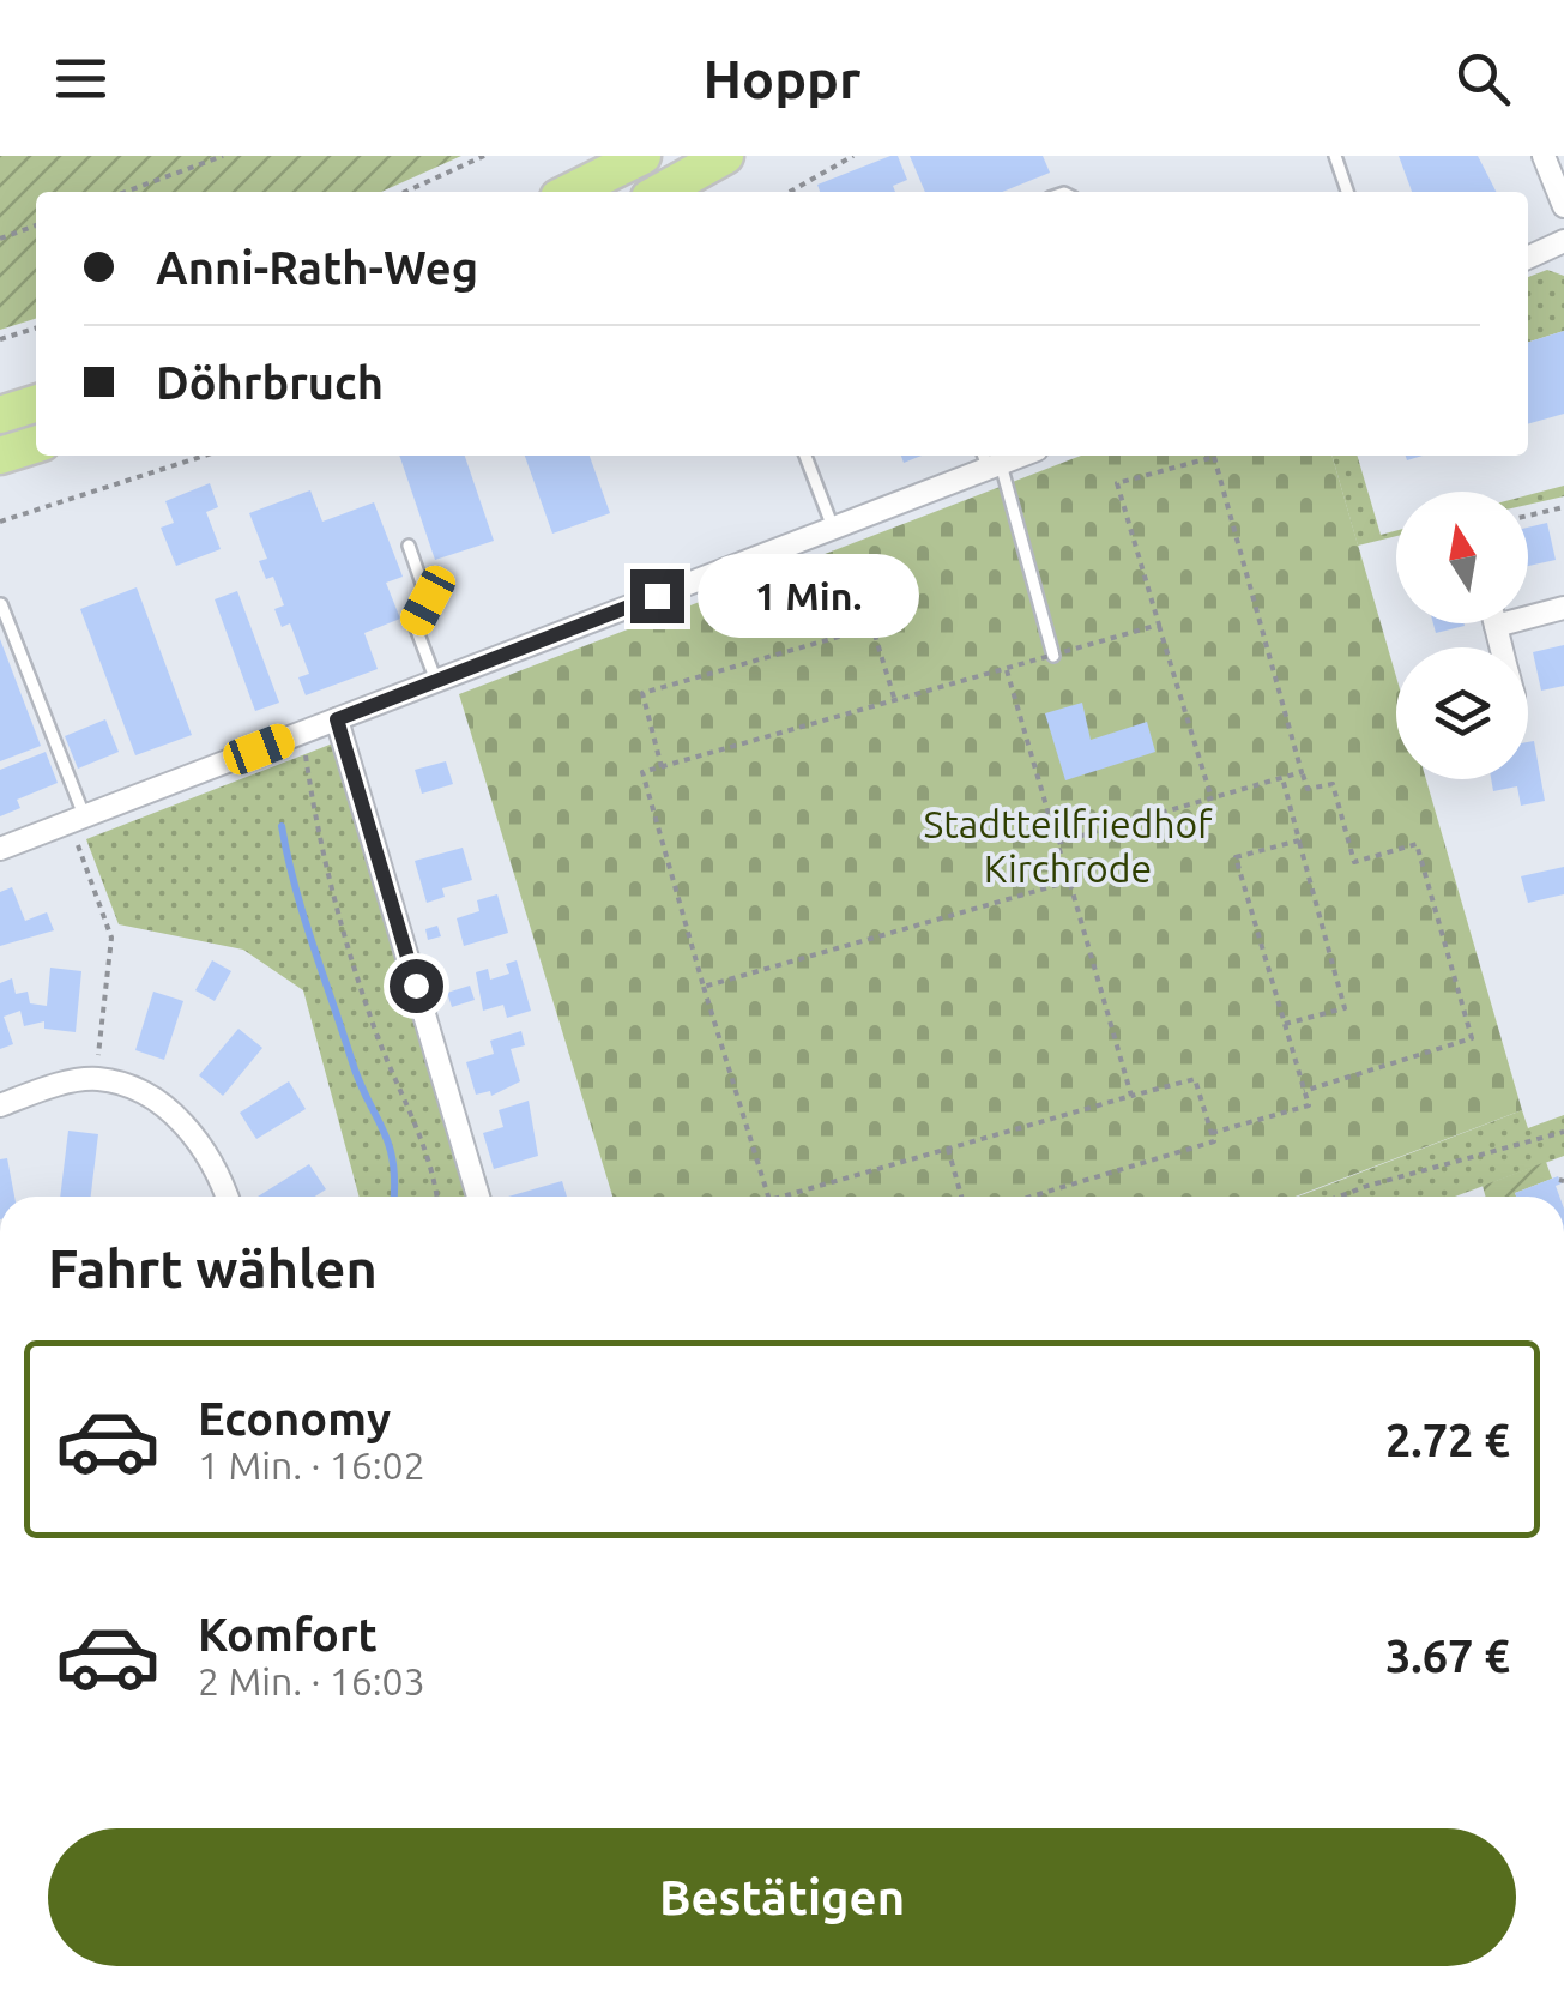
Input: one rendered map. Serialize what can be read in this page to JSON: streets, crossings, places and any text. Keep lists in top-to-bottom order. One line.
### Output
{"parks":["Stadtteilfriedhof Kirchrode"],"north":"top","page":{"header":"Hoppr","banner":["Anni-Rath-Weg","Döhrbruch"],"bubble":"1 Min.","heading":"Fahrt wählen","list":[{"name":"Economy","note":"1 Min. · 16:02","value":"2.72 €"},{"name":"Komfort","note":"2 Min. · 16:03","value":"3.67 €"}],"buttons":"Bestätigen"}}
